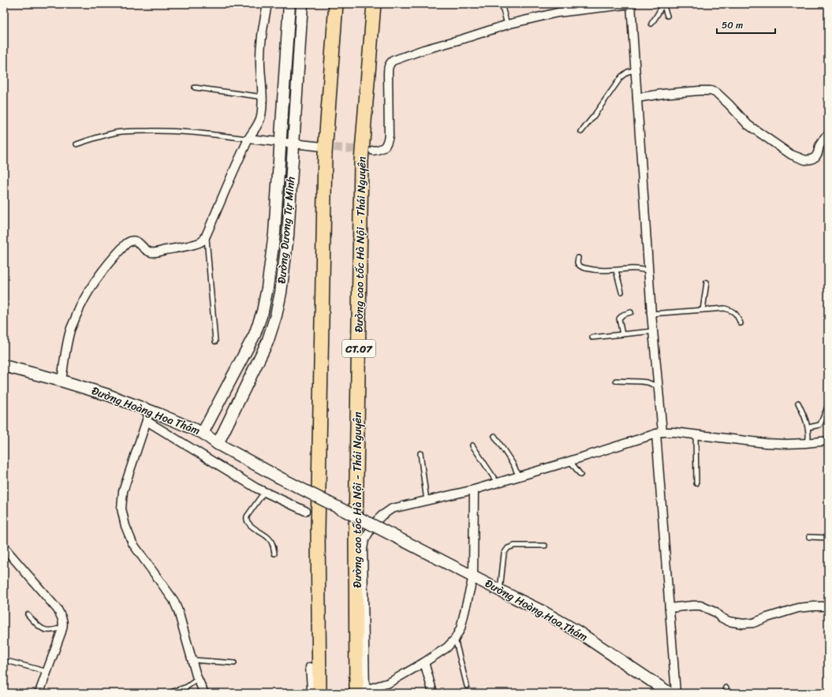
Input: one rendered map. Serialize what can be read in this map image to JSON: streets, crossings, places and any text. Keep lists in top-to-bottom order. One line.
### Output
{"streets":{"highway":["Đường cao tốc Hà Nội - Thái Nguyên","CT.07"],"street":["Đường Dương Tự Minh","Đường Hoàng Hoa Thám"]},"crossings":[["Đường Dương Tự Minh","Đường Hoàng Hoa Thám"]],"scale_bar":"50 m"}
